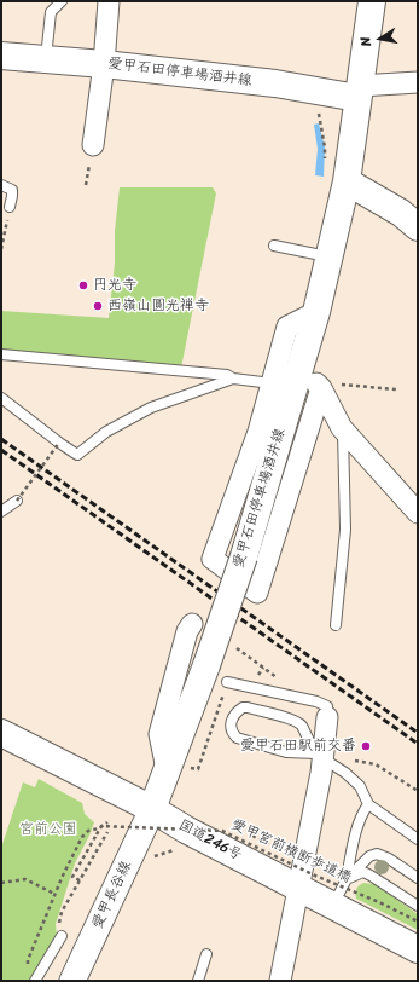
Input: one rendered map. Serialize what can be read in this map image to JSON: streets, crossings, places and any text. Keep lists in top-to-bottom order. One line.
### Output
{"streets":{"main road":["愛甲石田停車場酒井線","国道246号"],"street":["愛甲長谷線"],"path":["愛甲宮前横断歩道橋"]},"crossings":[["愛甲石田停車場酒井線","国道246号"],["愛甲石田停車場酒井線","愛甲長谷線"],["国道246号","愛甲長谷線"]],"parks":["宮前公園"],"places":["円光寺","西嶺山圓光禅寺","愛甲石田駅前交番"],"north":"left"}
